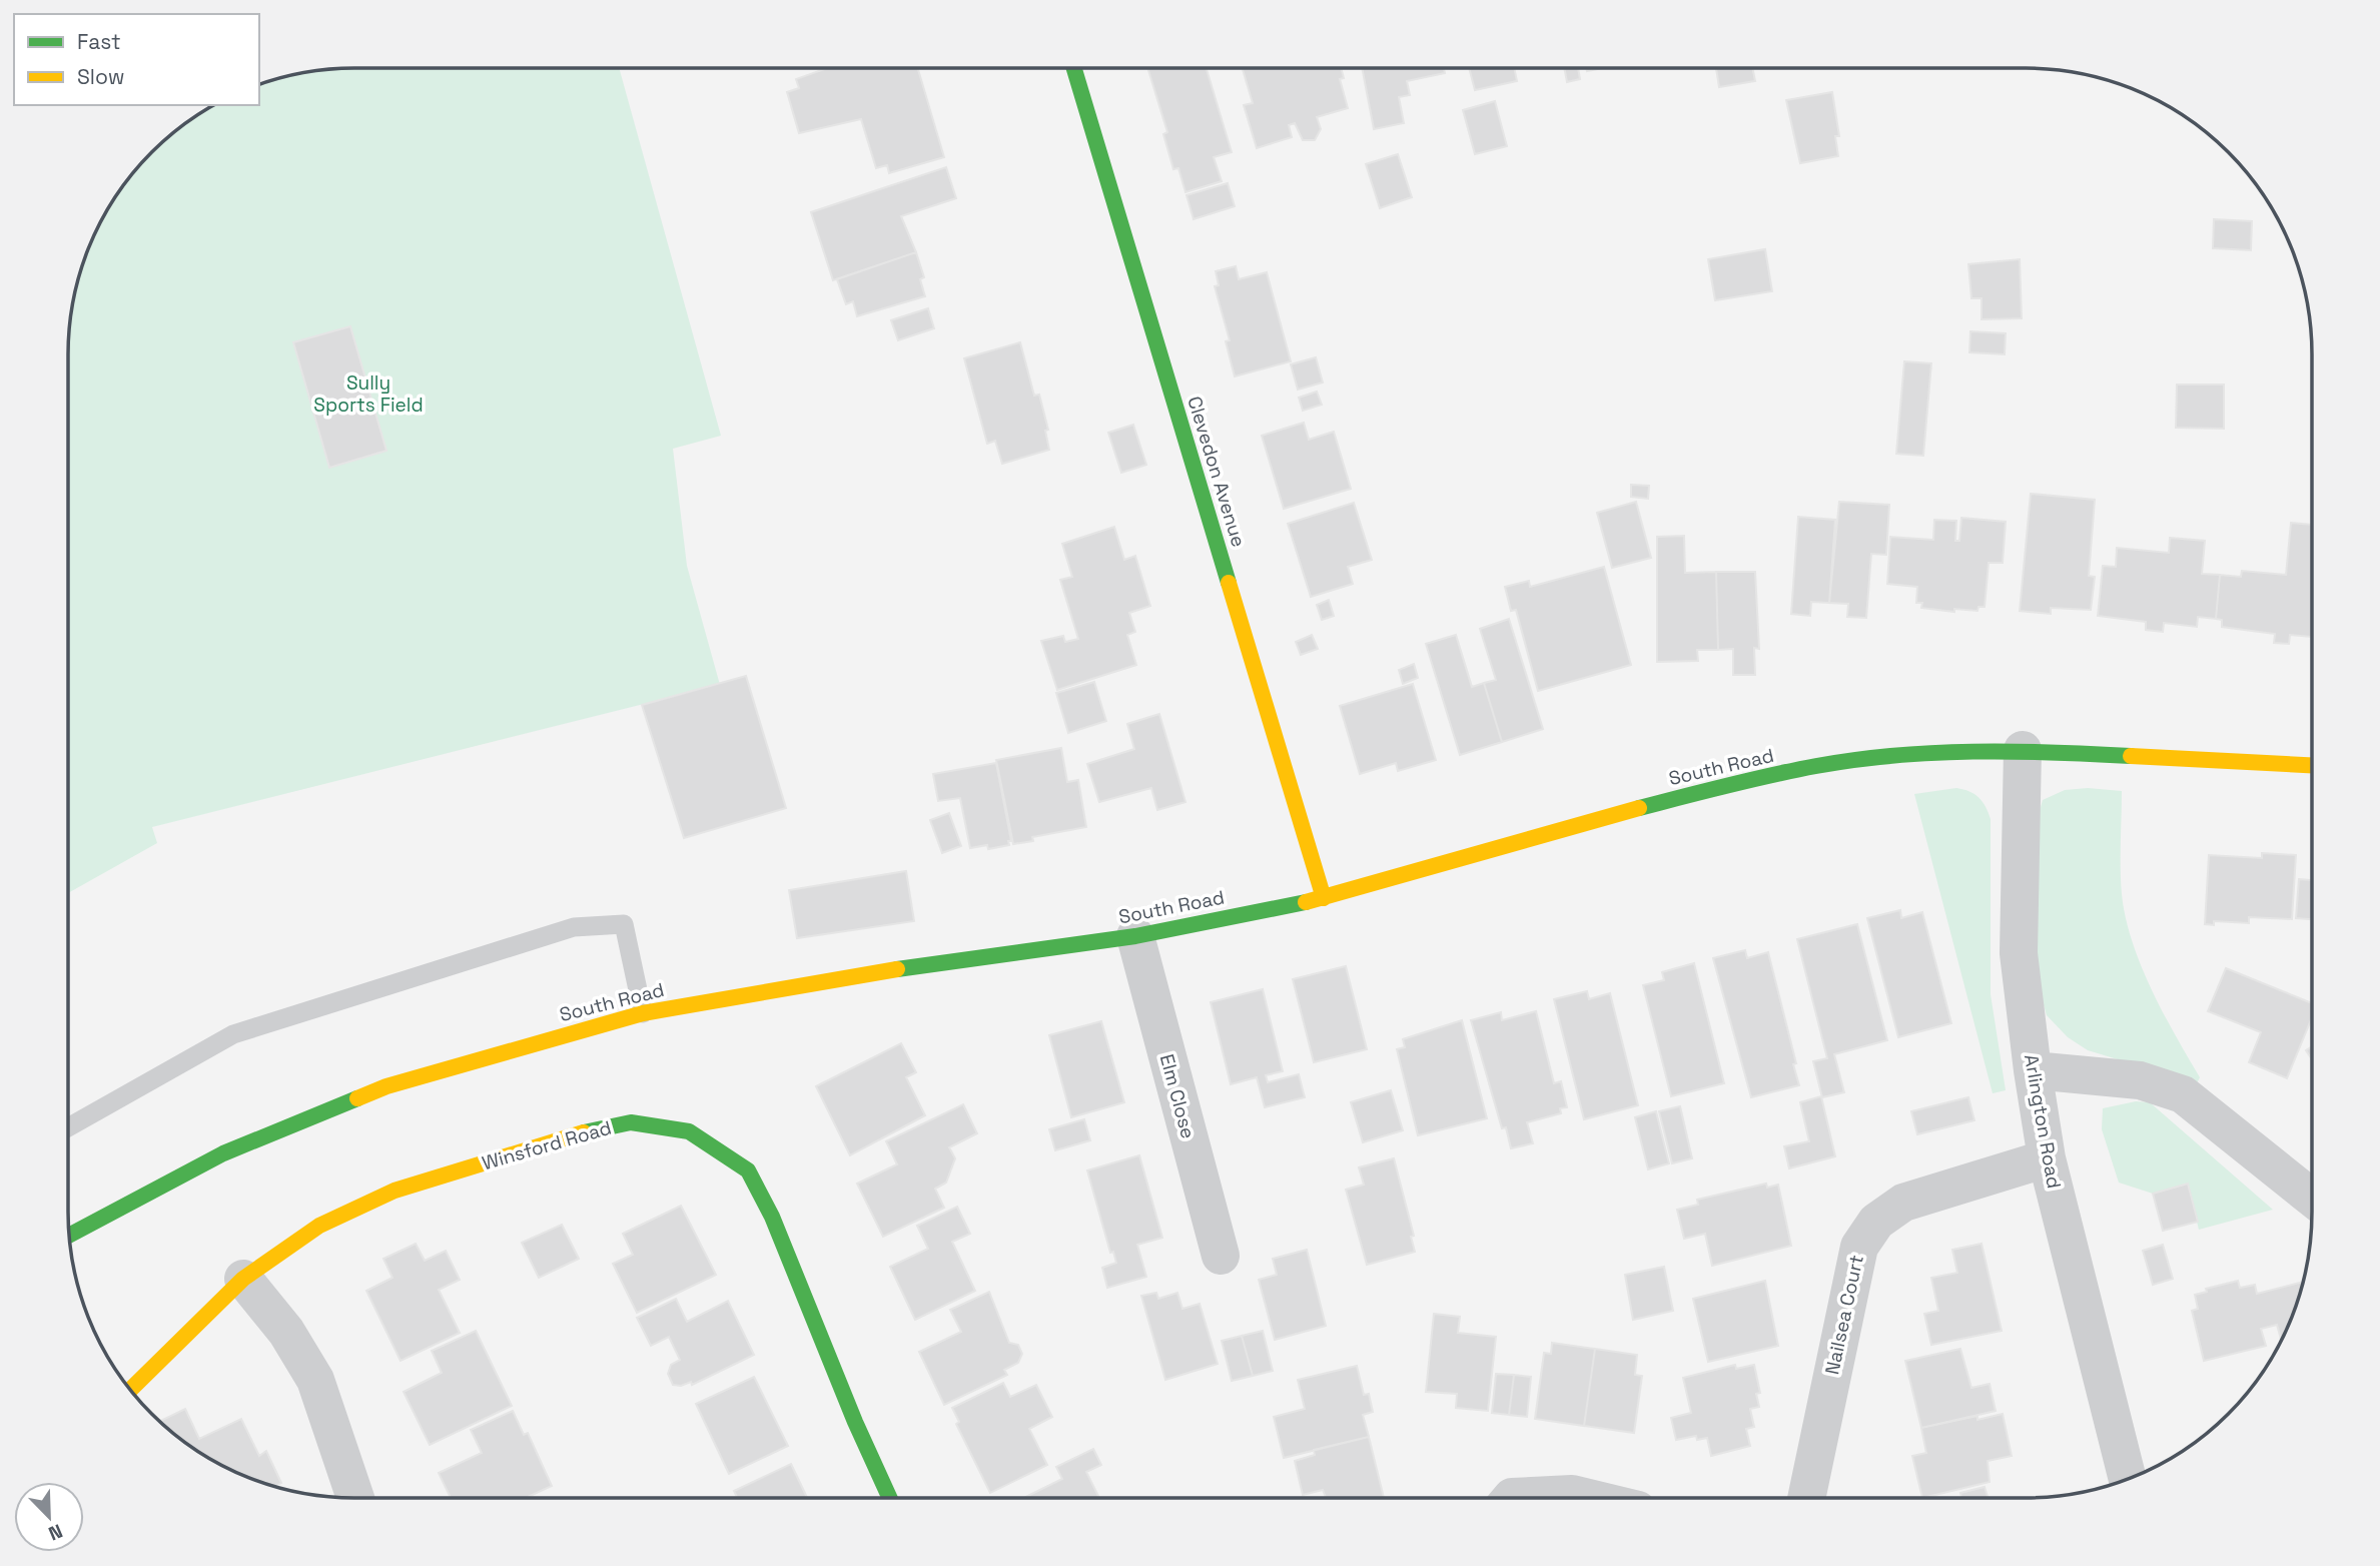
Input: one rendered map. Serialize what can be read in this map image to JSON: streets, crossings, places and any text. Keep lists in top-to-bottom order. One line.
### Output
{"streets":{"main road":["Clevedon Avenue","South Road","Winsford Road"],"street":["Elm Close","Arlington Road","Nailsea Court"]},"crossings":[["Clevedon Avenue","South Road"],["South Road","Elm Close"],["South Road","Arlington Road"],["Arlington Road","Nailsea Court"]],"parks":["Sully Sports Field"],"legend":["Fast","Slow"],"north":"bottom right"}
